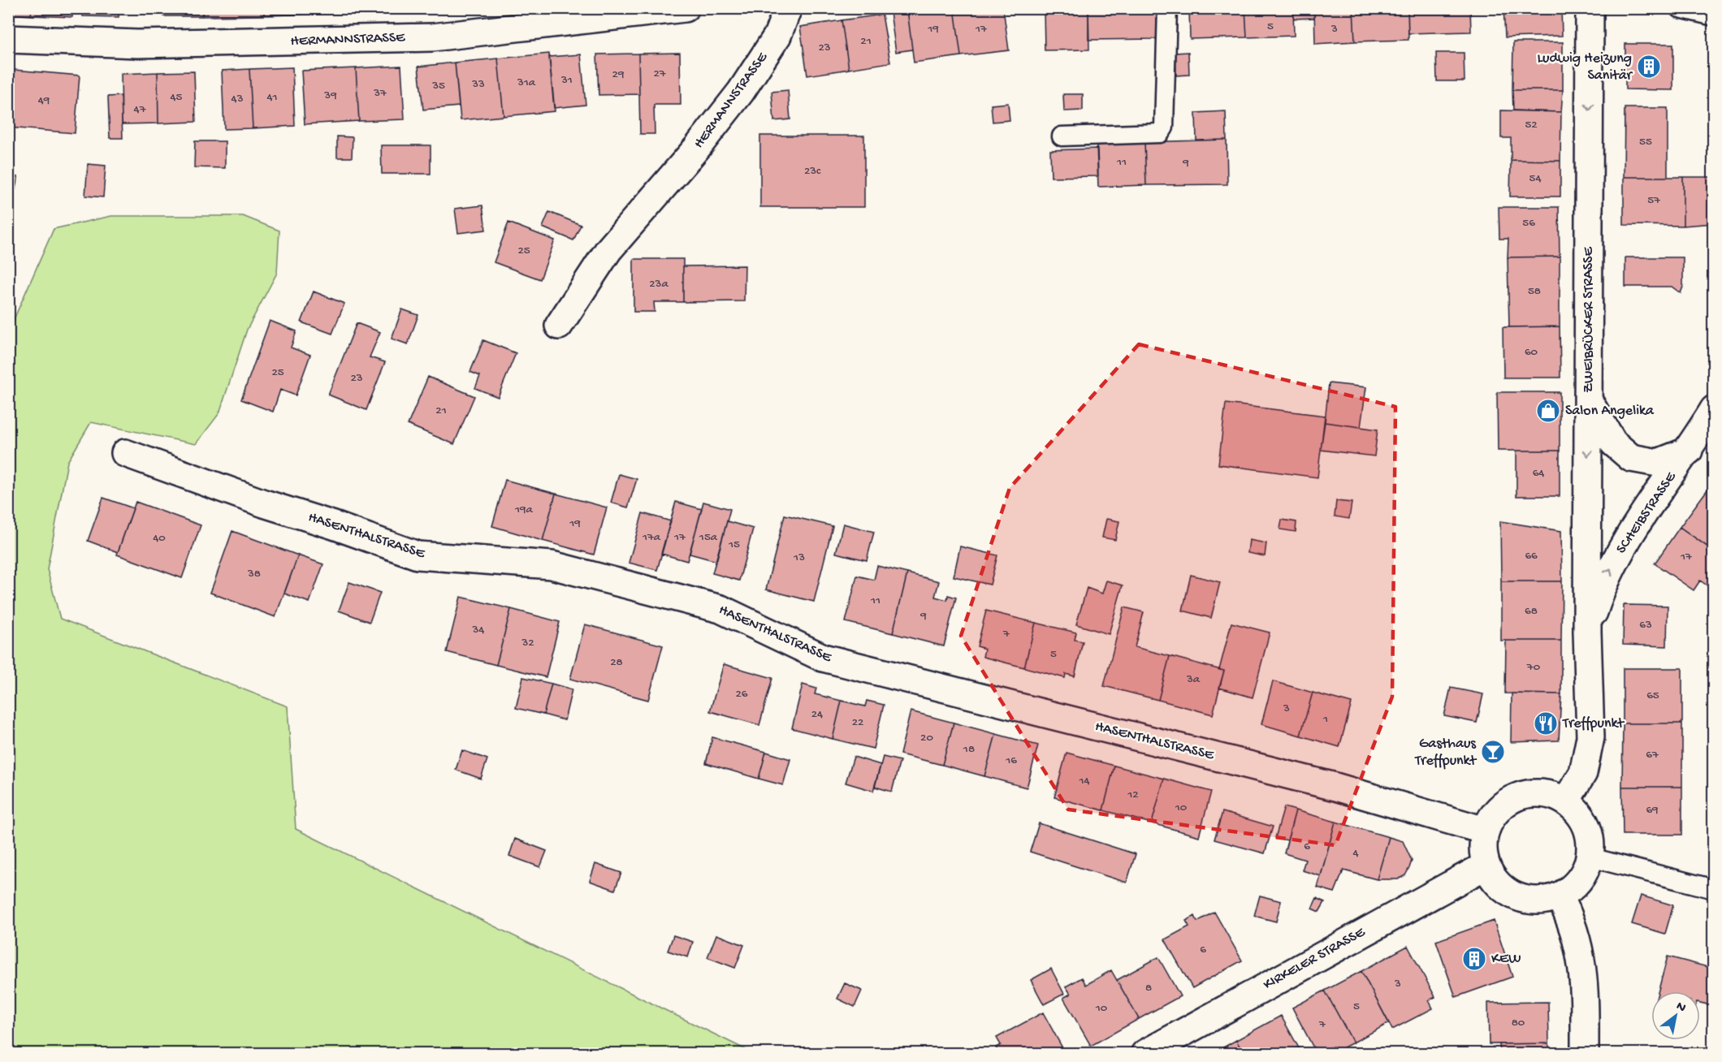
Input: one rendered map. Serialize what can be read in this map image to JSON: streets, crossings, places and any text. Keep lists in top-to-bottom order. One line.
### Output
{"streets":{"street":["HERMANNSTRASSE","ZWEIBRÜCKER STRASSE","SCHEIBSTRASSE","HASENTHALSTRASSE","KIRKELER STRASSE"]},"crossings":[["ZWEIBRÜCKER STRASSE","SCHEIBSTRASSE"],["ZWEIBRÜCKER STRASSE","HASENTHALSTRASSE"],["ZWEIBRÜCKER STRASSE","KIRKELER STRASSE"],["HASENTHALSTRASSE","KIRKELER STRASSE"]],"one_way":["ZWEIBRÜCKER STRASSE","SCHEIBSTRASSE"],"places":{"building":["Ludwig Heizung Sanitär","KEW"],"shop":["Salon Angelika"],"restaurant":["Treffpunkt"],"bar":["Gasthaus Treffpunkt"]},"house_numbers":["5","19","17","3","21","23","27","29","31","31a","33","35","37","39","45","41","43","49","47","52","55","11","9","23c","54","57","56","25","23a","58","60","25","23","21","64","19a","19","17a","17","15a","40","15","66","17","13","38","11","68","9","63","34","7","32","5","28","70","3a","26","65","3","24","1","22","20","18","67","16","14","12","10","69","6","4","6","3","8","5","10","80","7"],"north":"top right"}
